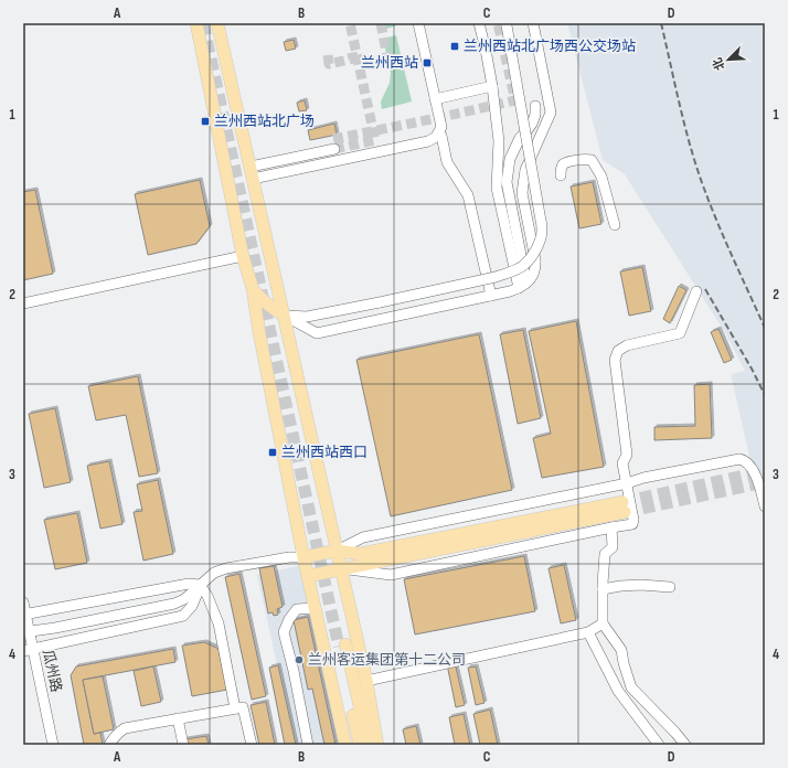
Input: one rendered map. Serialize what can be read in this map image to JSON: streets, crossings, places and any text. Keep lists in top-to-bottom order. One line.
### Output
{"streets":{"street":["瓜州路"]},"places":{"transit":["兰州西站北广场西公交场站","兰州西站","兰州西站北广场","兰州西站西口"],"other":["兰州客运集团第十二公司"]},"north":"bottom left","grid":{"columns":["A","B","C","D"],"rows":["1","2","3","4"]}}
